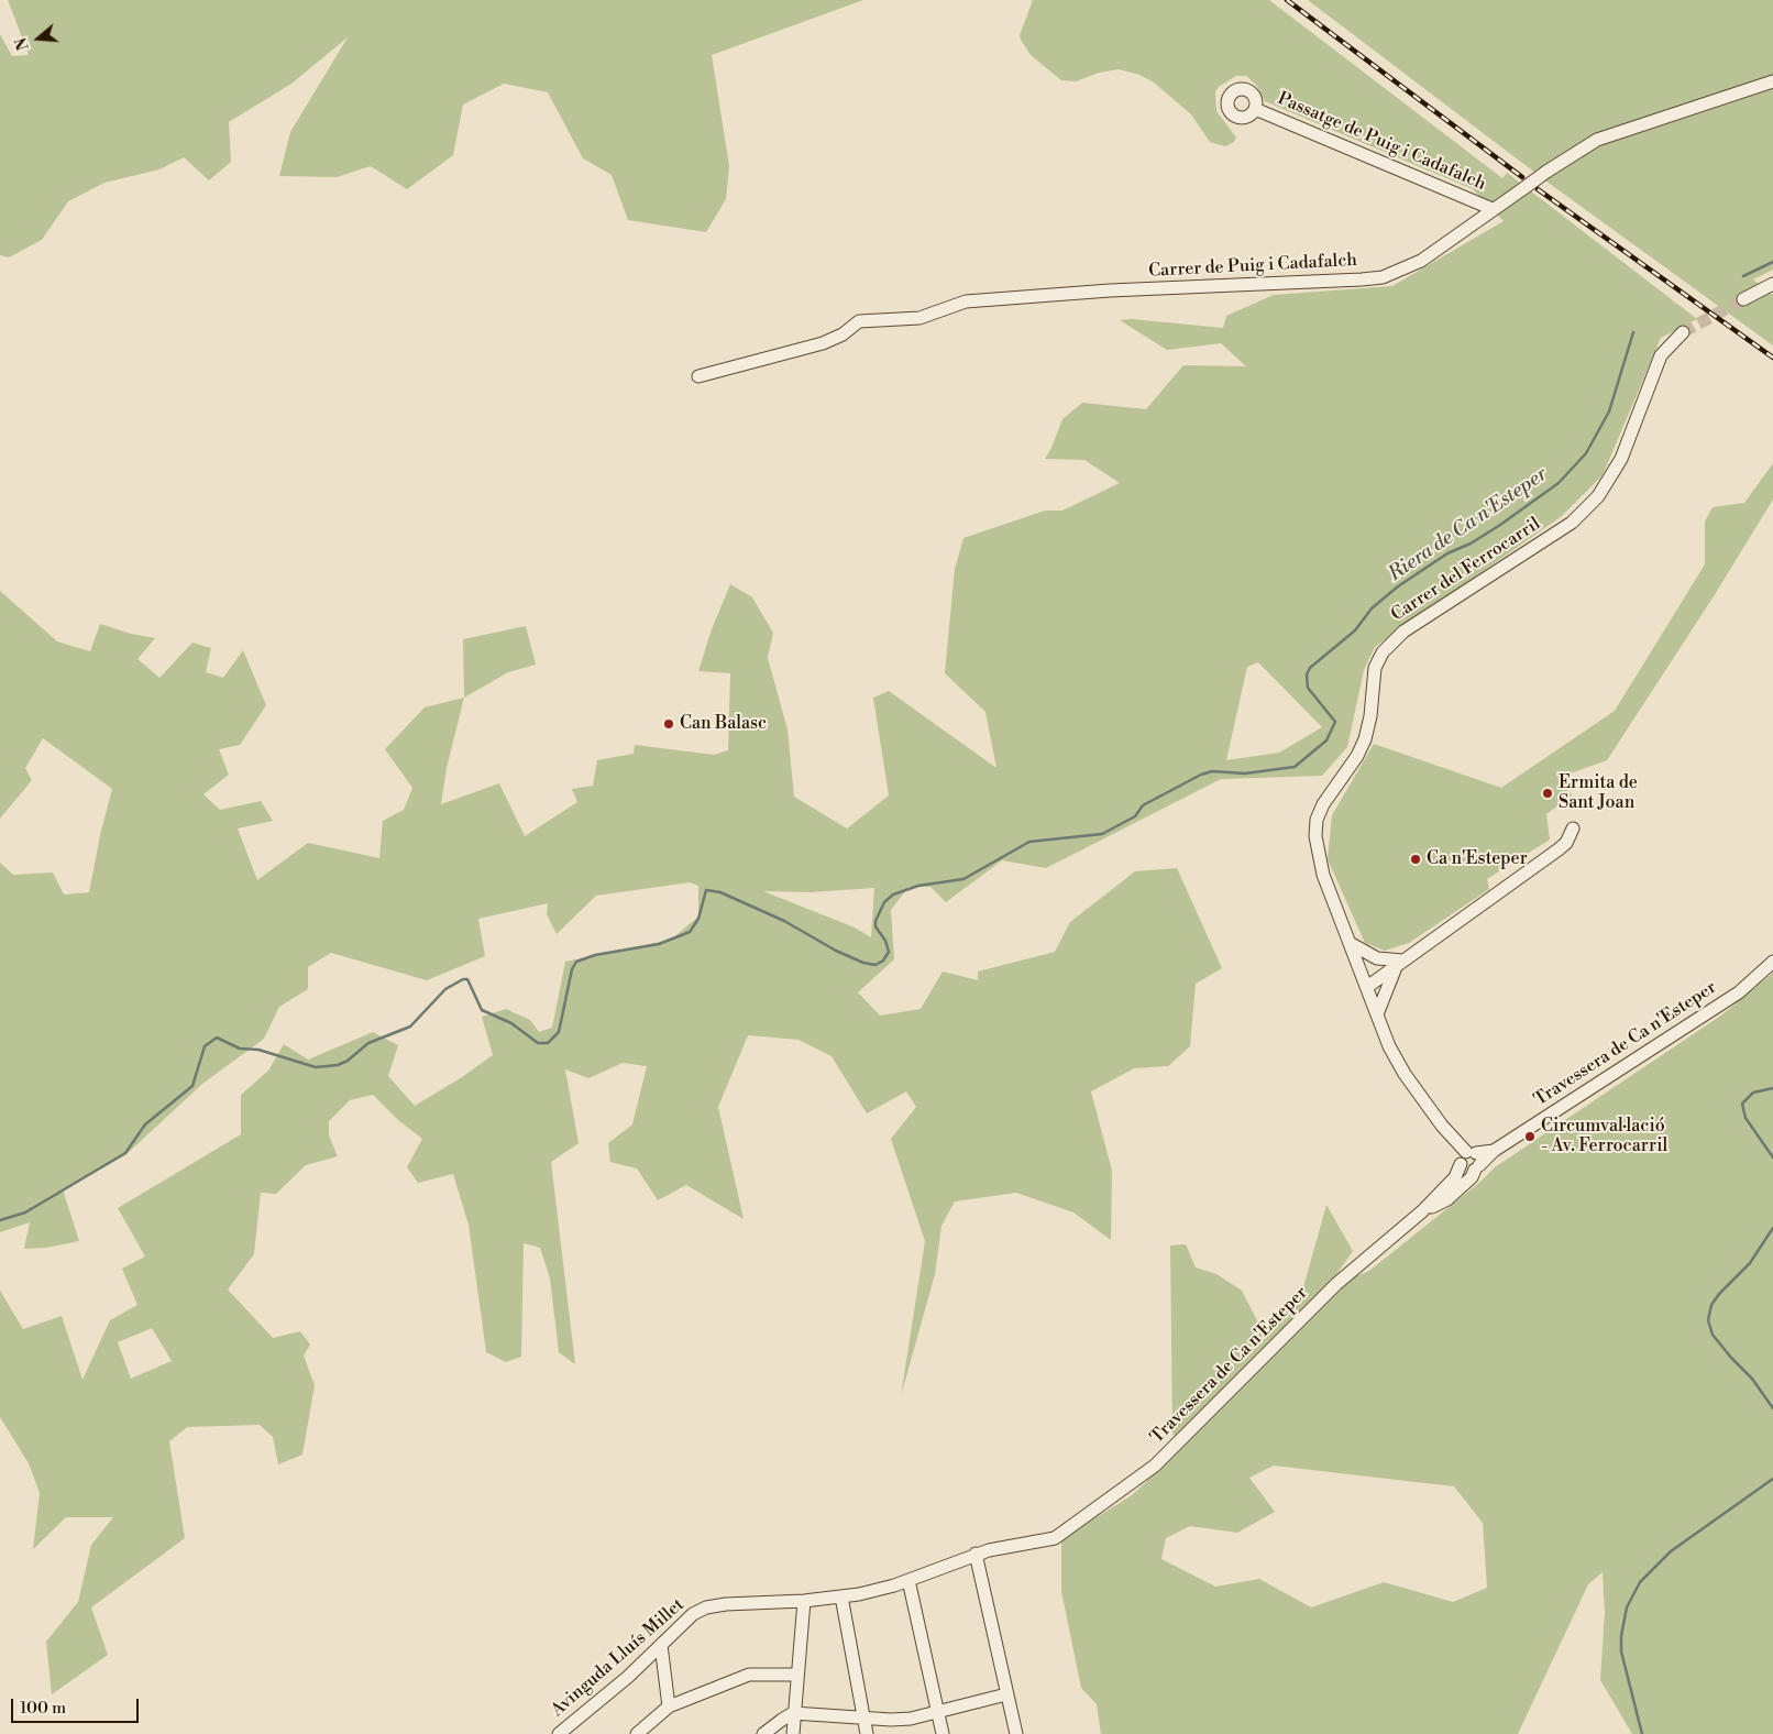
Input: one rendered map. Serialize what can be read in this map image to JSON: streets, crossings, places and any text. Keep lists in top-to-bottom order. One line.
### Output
{"streets":{"street":["Passatge de Puig i Cadafalch","Carrer de Puig i Cadafalch","Carrer del Ferrocarril","Travessera de Ca n'Esteper","Avinguda Lluís Millet"]},"crossings":[["Passatge de Puig i Cadafalch","Carrer de Puig i Cadafalch"],["Carrer del Ferrocarril","Travessera de Ca n'Esteper"],["Travessera de Ca n'Esteper","Avinguda Lluís Millet"]],"water":["Riera de Ca n'Esteper"],"places":["Can Balasc","Ermita de Sant Joan","Ca n'Esteper","Circumval·lació - Av. Ferrocarril"],"scale_bar":"100 m","north":"left"}
